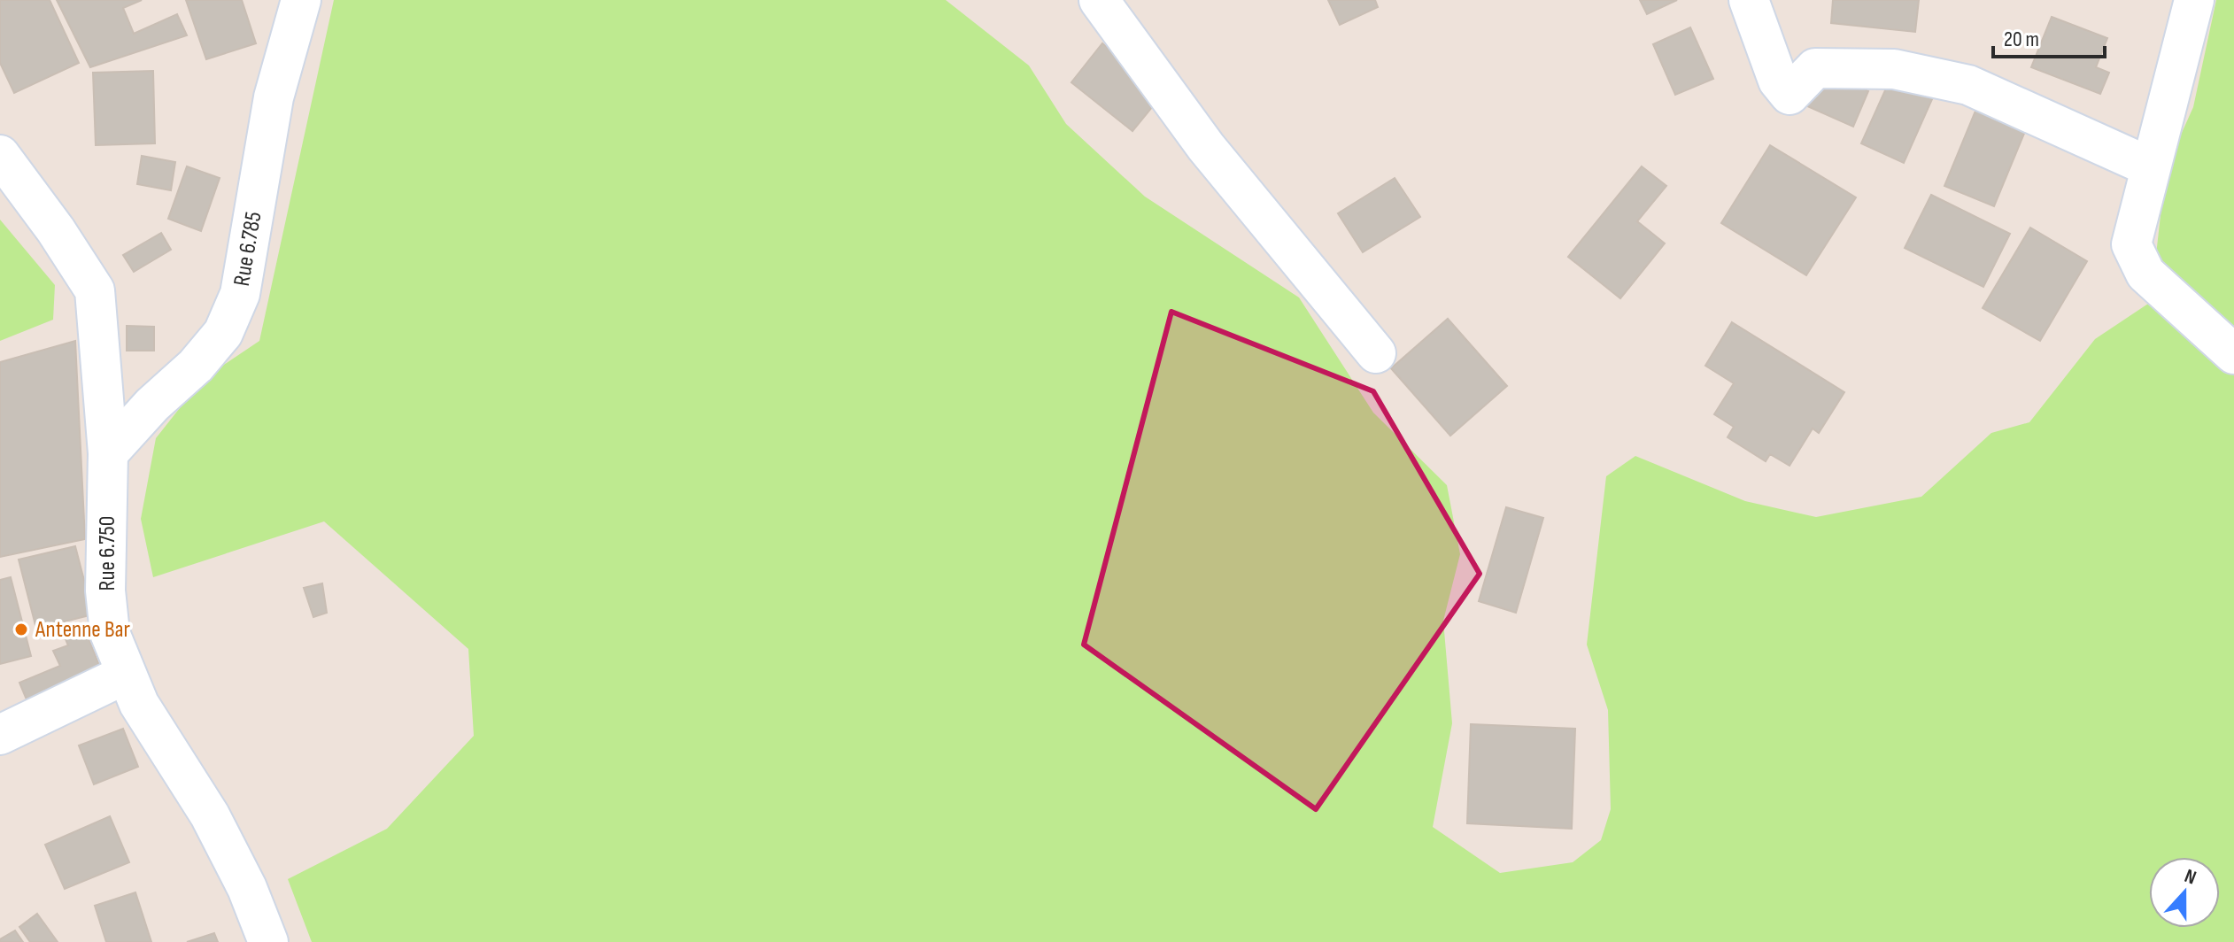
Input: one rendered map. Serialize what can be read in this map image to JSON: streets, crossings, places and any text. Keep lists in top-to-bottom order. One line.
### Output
{"streets":{"street":["Rue 6.785","Rue 6.750"]},"crossings":[["Rue 6.785","Rue 6.750"]],"places":["Antenne Bar"],"scale_bar":"20 m","north":"top"}
